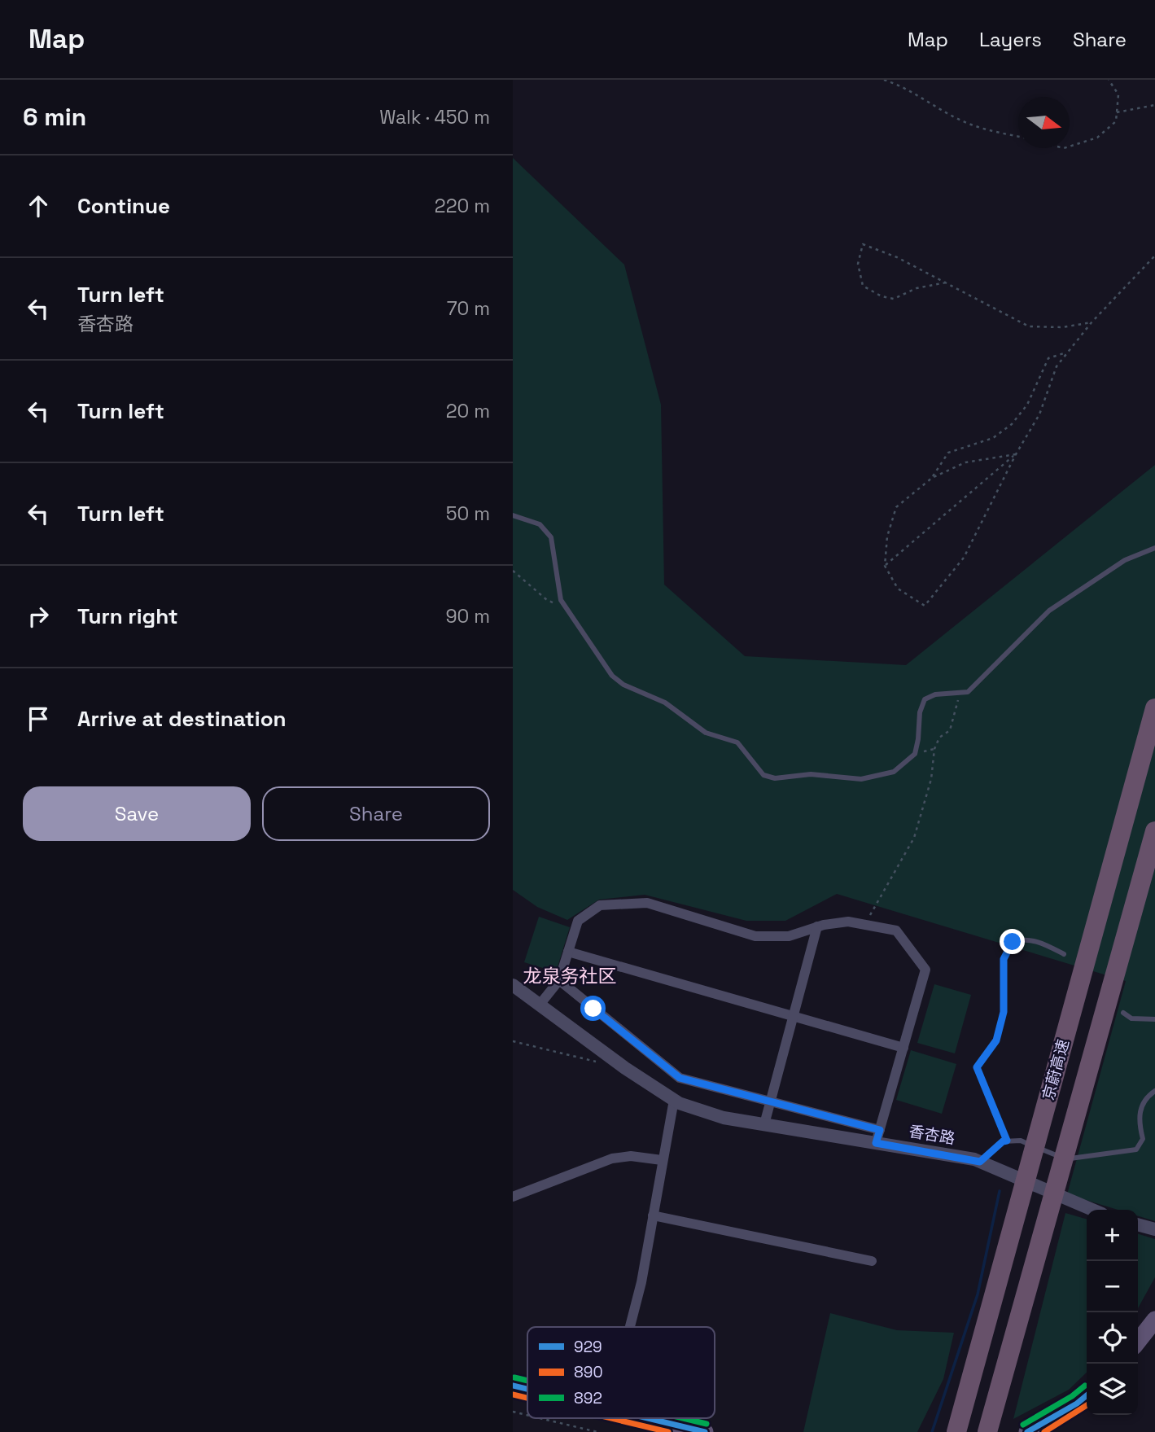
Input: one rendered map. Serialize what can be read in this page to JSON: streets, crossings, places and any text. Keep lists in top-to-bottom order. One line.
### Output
{"streets":{"highway":["京蔚高速"],"street":["香杏路"]},"districts":["龙泉务社区"],"lines":["transit line 892","transit line 929","transit line 890"],"legend":["929","890","892"],"north":"right","page":{"header":"Map","nav":["Map","Layers","Share"],"heading":["6 min","Walk · 450 m"],"list":[["Continue","220 m"],["Turn left","香杏路","70 m"],["Turn left","20 m"],["Turn left","50 m"],["Turn right","90 m"],"Arrive at destination"],"buttons":["Save","Share"],"map_buttons":["+","−"]}}
